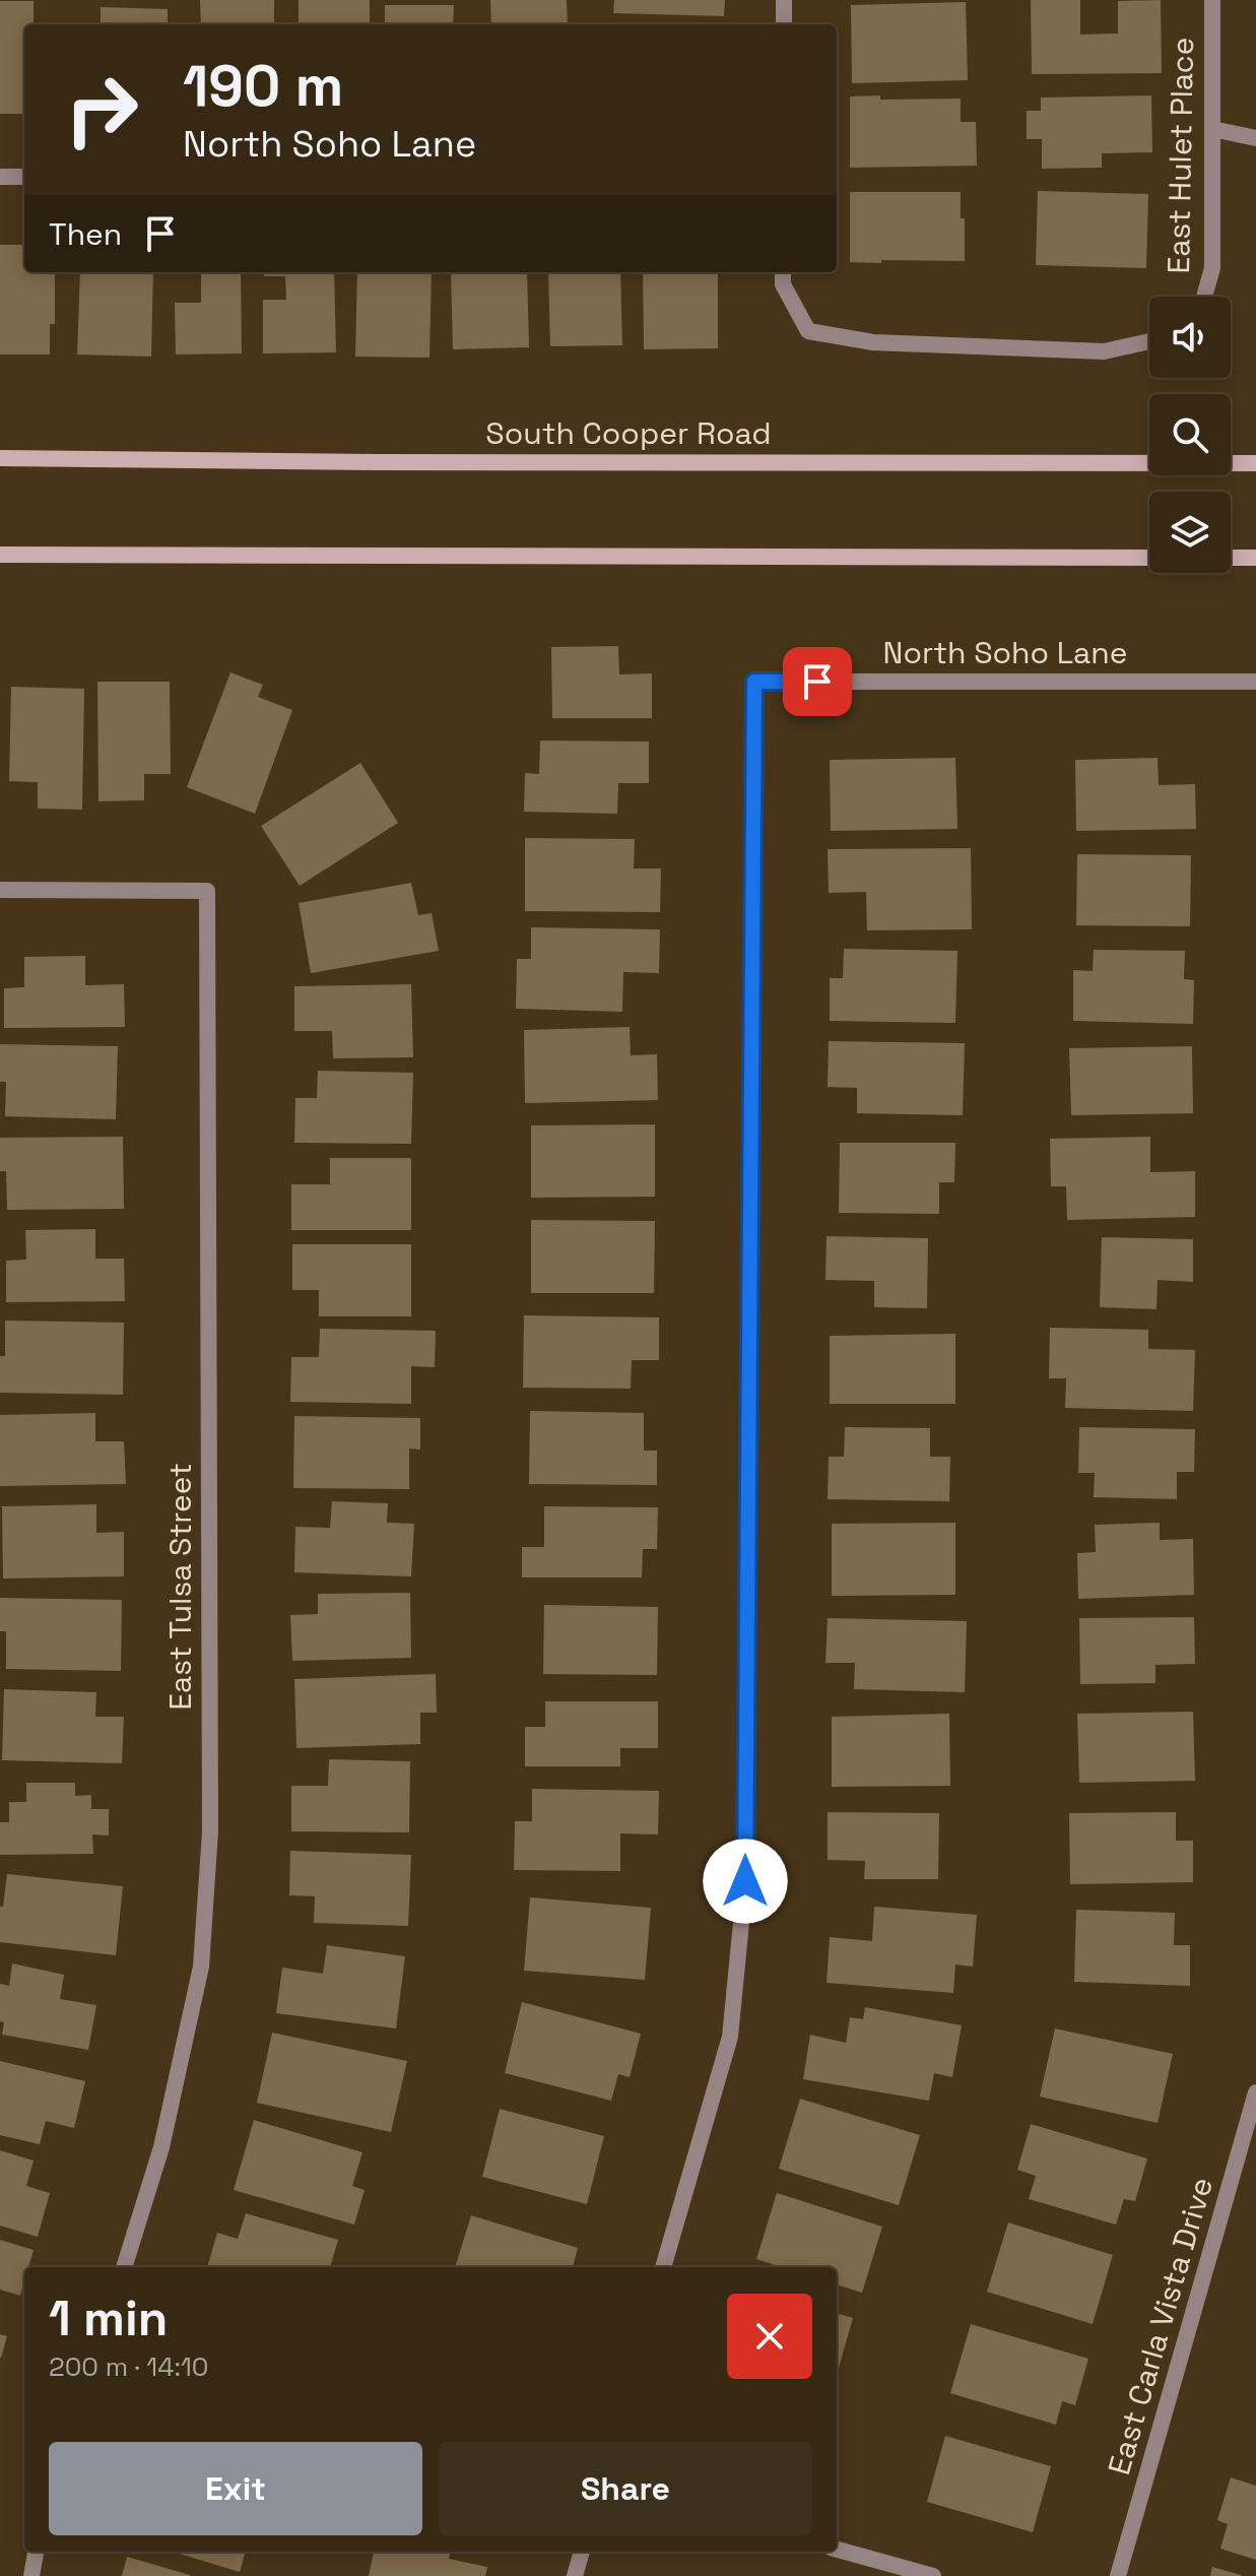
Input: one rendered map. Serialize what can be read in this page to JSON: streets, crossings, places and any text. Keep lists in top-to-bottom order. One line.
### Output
{"streets":{"main road":["South Cooper Road"],"street":["East Hulet Place","North Soho Lane","East Tulsa Street","East Carla Vista Drive"]},"page":{"turn":["190 m","North Soho Lane"],"then":"Then","heading":["1 min","200 m · 14:10"],"buttons":["Exit","Share"]}}
